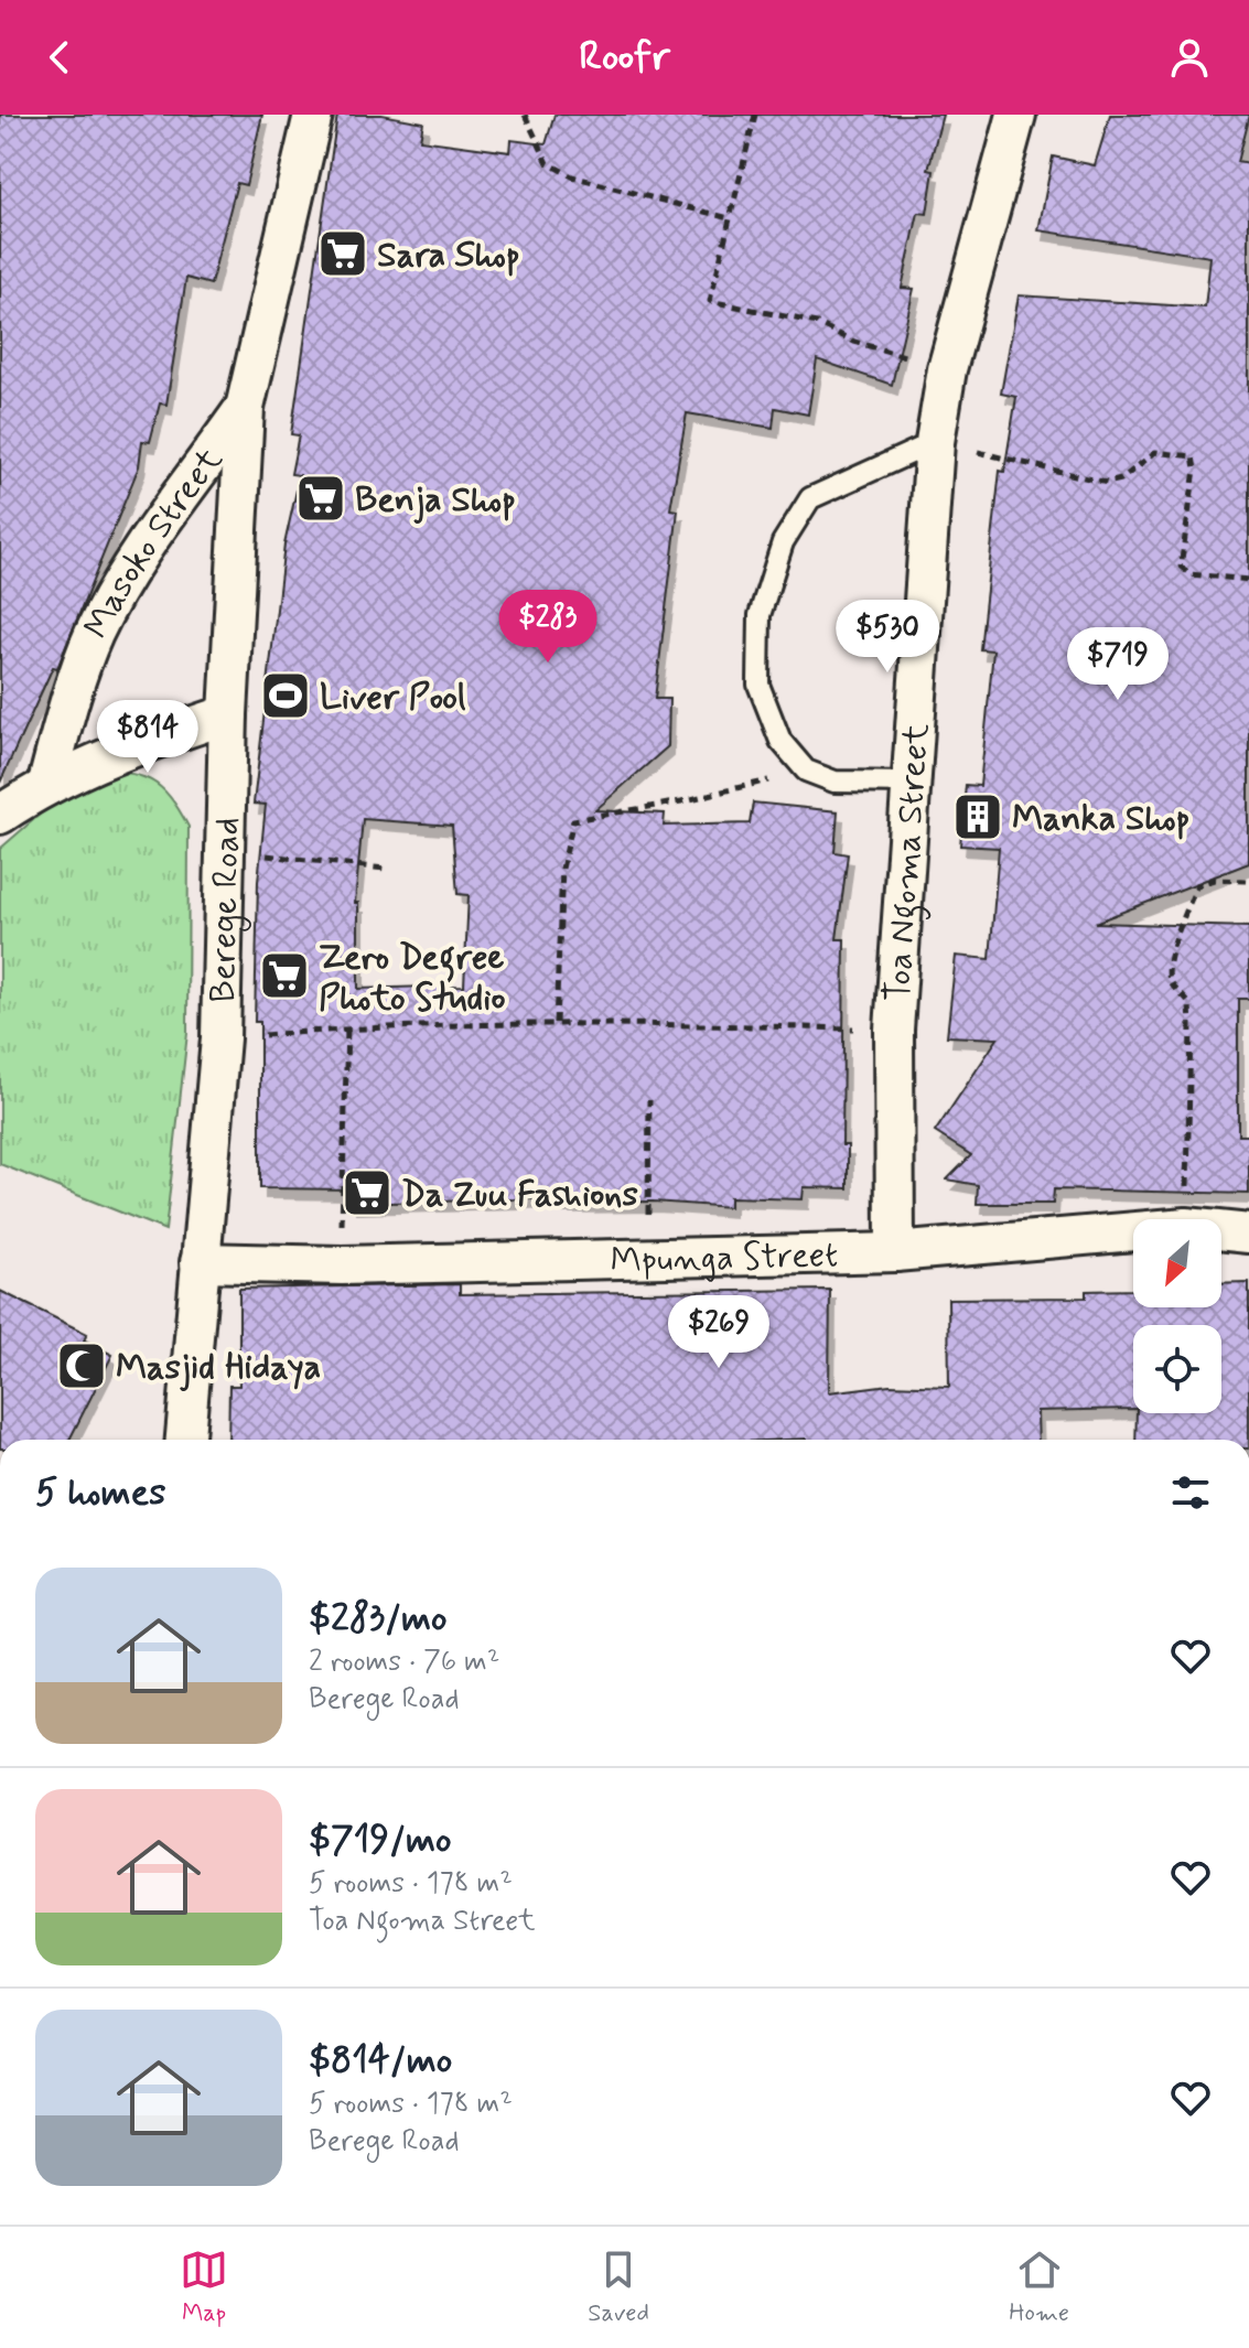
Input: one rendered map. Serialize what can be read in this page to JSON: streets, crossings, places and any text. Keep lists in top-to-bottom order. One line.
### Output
{"streets":{"street":["Masoko Street","Toa Ngoma Street","Berege Road","Mpunga Street"]},"crossings":[["Masoko Street","Berege Road"],["Toa Ngoma Street","Mpunga Street"],["Berege Road","Mpunga Street"]],"places":{"supermarket":["Sara Shop","Benja Shop","Zero Degree Photo Studio","Da Zuu Fashions"],"sports":["Liver Pool"],"building":["Manka Shop"],"mosque":["Masjid Hidaya"]},"north":"bottom left","page":{"header":"Roofr","price":["$283","$530","$719","$814","$269"],"heading":"5 homes","list":[{"name":"$283/mo","note":"2 rooms · 76 m² · Berege Road"},{"name":"$719/mo","note":"5 rooms · 178 m² · Toa Ngoma Street"},{"name":"$814/mo","note":"5 rooms · 178 m² · Berege Road"}],"tabs":["Map","Saved","Home"]}}
